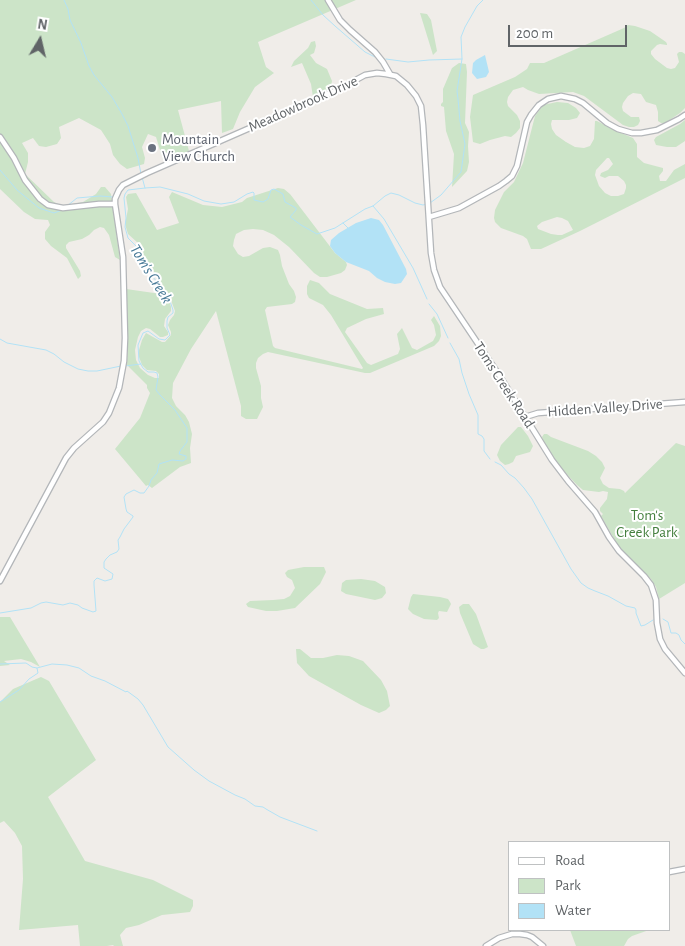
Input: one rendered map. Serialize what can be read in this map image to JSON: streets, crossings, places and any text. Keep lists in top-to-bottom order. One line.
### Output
{"streets":{"street":["Meadowbrook Drive","Toms Creek Road","Hidden Valley Drive"]},"crossings":[["Meadowbrook Drive","Toms Creek Road"],["Toms Creek Road","Hidden Valley Drive"]],"water":["Tom's Creek"],"parks":["Tom's Creek Park"],"places":["Mountain View Church"],"legend":["Road","Park","Water"],"scale_bar":"200 m","north":"top"}
